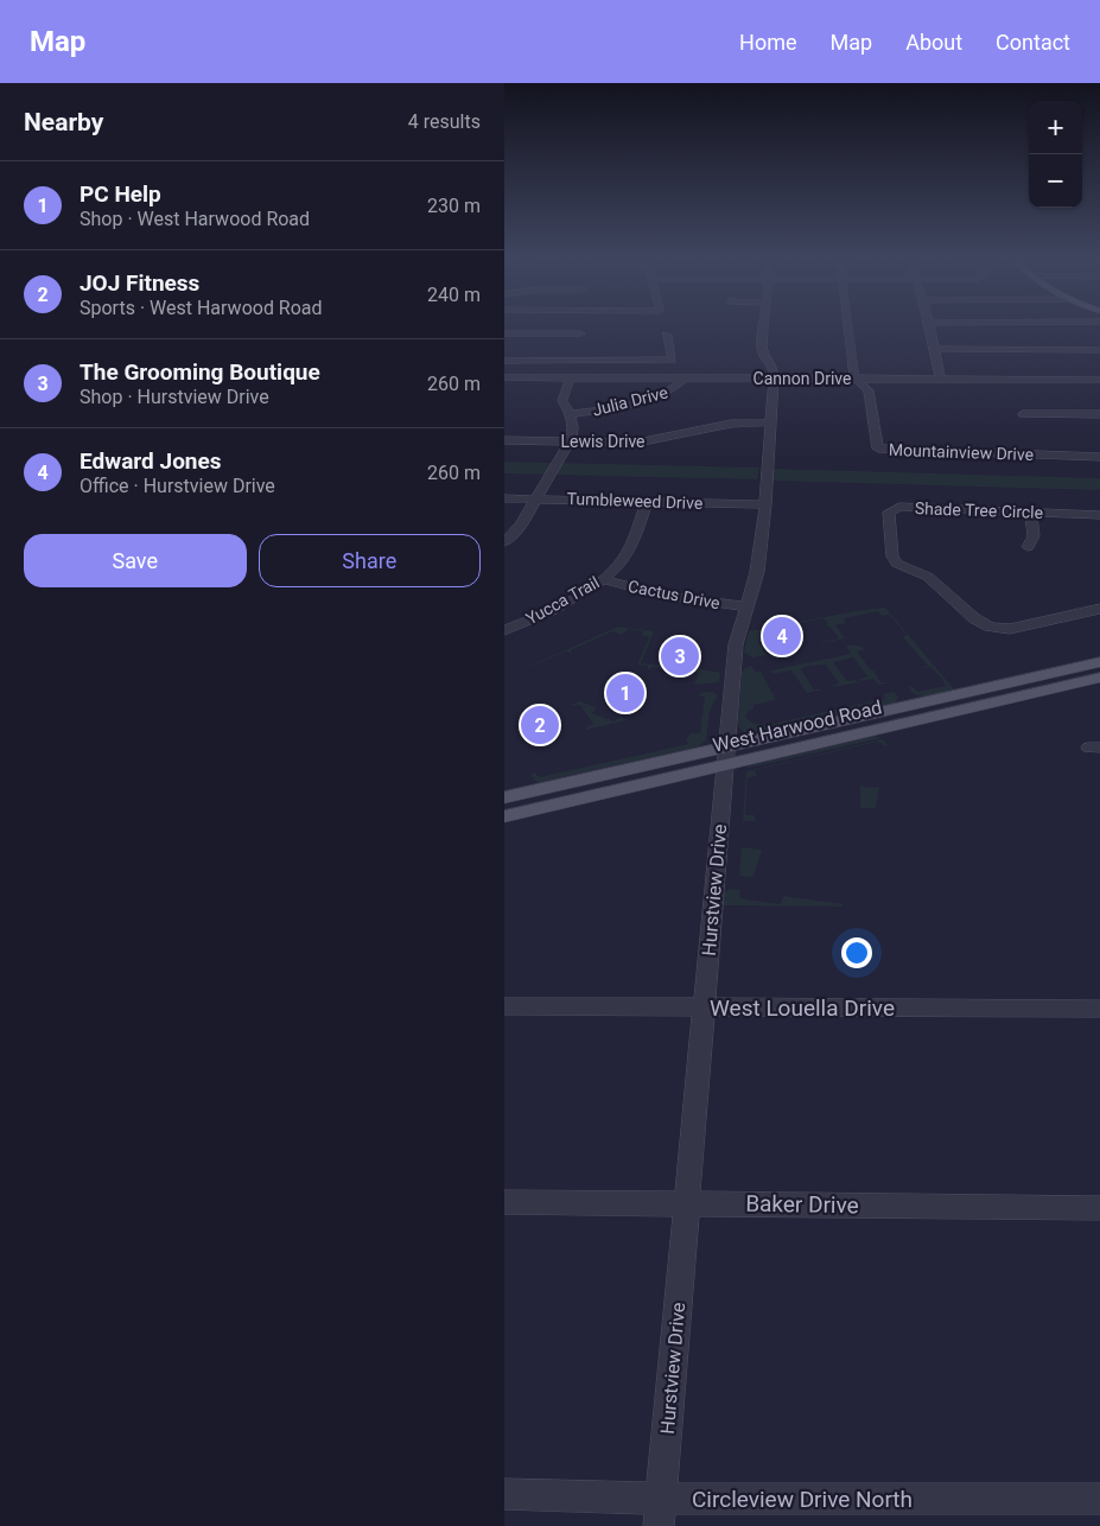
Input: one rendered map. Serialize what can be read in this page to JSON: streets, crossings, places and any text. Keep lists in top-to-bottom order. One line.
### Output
{"streets":{"main road":["West Harwood Road"],"street":["Cannon Drive","Julia Drive","Lewis Drive","Mountainview Drive","Tumbleweed Drive","Shade Tree Circle","Cactus Drive","Yucca Trail","Hurstview Drive","West Louella Drive","Baker Drive","Circleview Drive North"]},"crossings":[["Cannon Drive","Julia Drive"],["Cannon Drive","Mountainview Drive"],["Cannon Drive","Hurstview Drive"],["Lewis Drive","Hurstview Drive"],["Tumbleweed Drive","Yucca Trail"],["Tumbleweed Drive","Hurstview Drive"],["Cactus Drive","Yucca Trail"],["Cactus Drive","Hurstview Drive"],["West Harwood Road","Hurstview Drive"],["Hurstview Drive","West Louella Drive"],["Hurstview Drive","Baker Drive"],["Hurstview Drive","Circleview Drive North"]],"page":{"header":"Map","nav":["Home","Map","About","Contact"],"heading":["Nearby","4 results"],"map_buttons":["+","−"],"list":[{"mark":"1","name":"PC Help","note":"Shop · West Harwood Road","value":"230 m"},{"mark":"2","name":"JOJ Fitness","note":"Sports · West Harwood Road","value":"240 m"},{"mark":"3","name":"The Grooming Boutique","note":"Shop · Hurstview Drive","value":"260 m"},{"mark":"4","name":"Edward Jones","note":"Office · Hurstview Drive","value":"260 m"}],"buttons":["Save","Share"],"pins":["4","3","1","2"]}}
